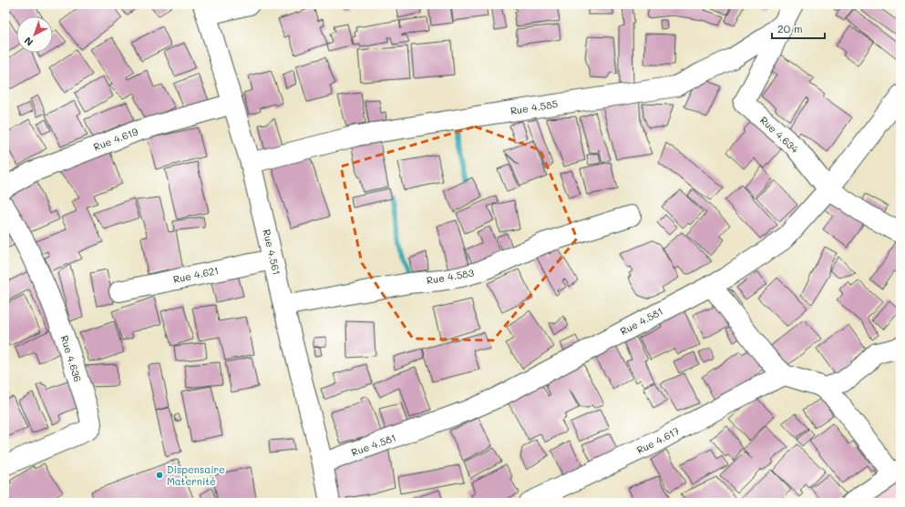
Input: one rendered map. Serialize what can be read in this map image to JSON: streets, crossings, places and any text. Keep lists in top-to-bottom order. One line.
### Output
{"streets":{"street":["Rue 4.585","Rue 4.634","Rue 4.619","Rue 4.561","Rue 4.621","Rue 4.583","Rue 4.581","Rue 4.636","Rue 4.617"]},"crossings":[["Rue 4.585","Rue 4.634"],["Rue 4.585","Rue 4.561"],["Rue 4.634","Rue 4.581"],["Rue 4.619","Rue 4.561"],["Rue 4.561","Rue 4.621"],["Rue 4.561","Rue 4.583"],["Rue 4.561","Rue 4.581"]],"places":["Dispensaire Maternité"],"scale_bar":"20 m","north":"bottom left"}
